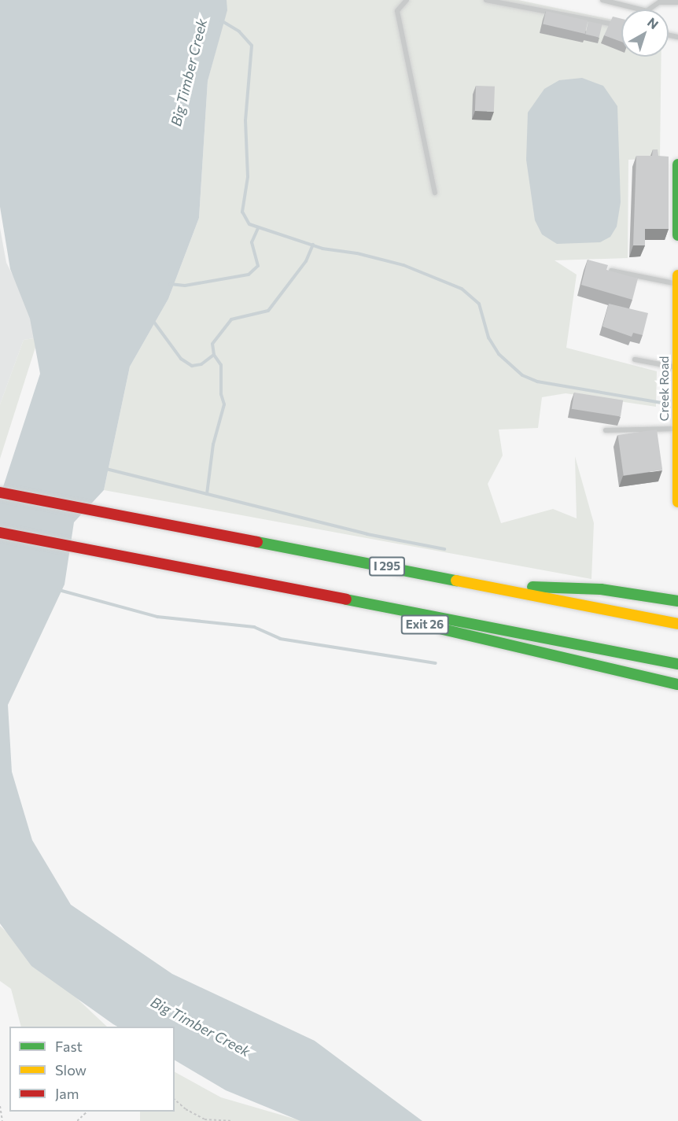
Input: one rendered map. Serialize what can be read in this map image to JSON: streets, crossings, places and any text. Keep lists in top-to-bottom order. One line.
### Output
{"streets":{"main road":["Creek Road","I 295","Exit 26"]},"water":["Big Timber Creek"],"legend":["Fast","Slow","Jam"],"north":"top right"}
